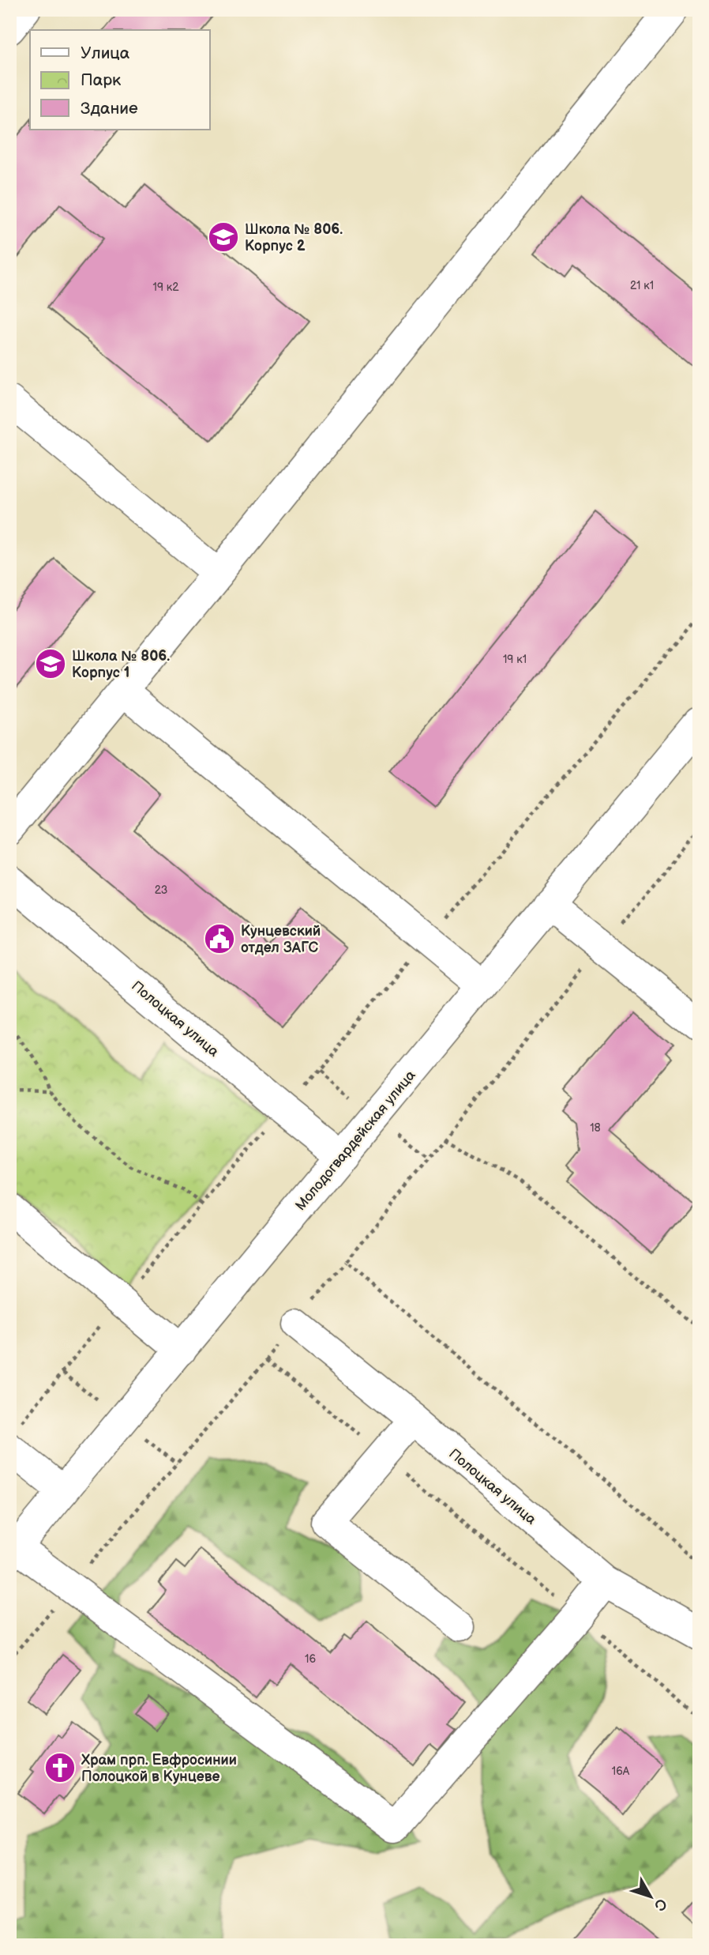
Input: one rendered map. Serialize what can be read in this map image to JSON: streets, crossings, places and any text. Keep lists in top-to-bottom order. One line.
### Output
{"streets":{"street":["Полоцкая улица","Молодогвардейская улица"]},"crossings":[["Полоцкая улица","Молодогвардейская улица"]],"places":{"school or university":["Школа № 806. Корпус 2","Школа № 806. Корпус 1"],"public building":["Кунцевский отдел ЗАГС"],"church":["Храм прп. Евфросинии Полоцкой в Кунцеве"]},"house_numbers":["21 к1","19 к2","19 к1","23","18","16","16А"],"legend":["Улица","Парк","Здание"],"north":"bottom right"}
